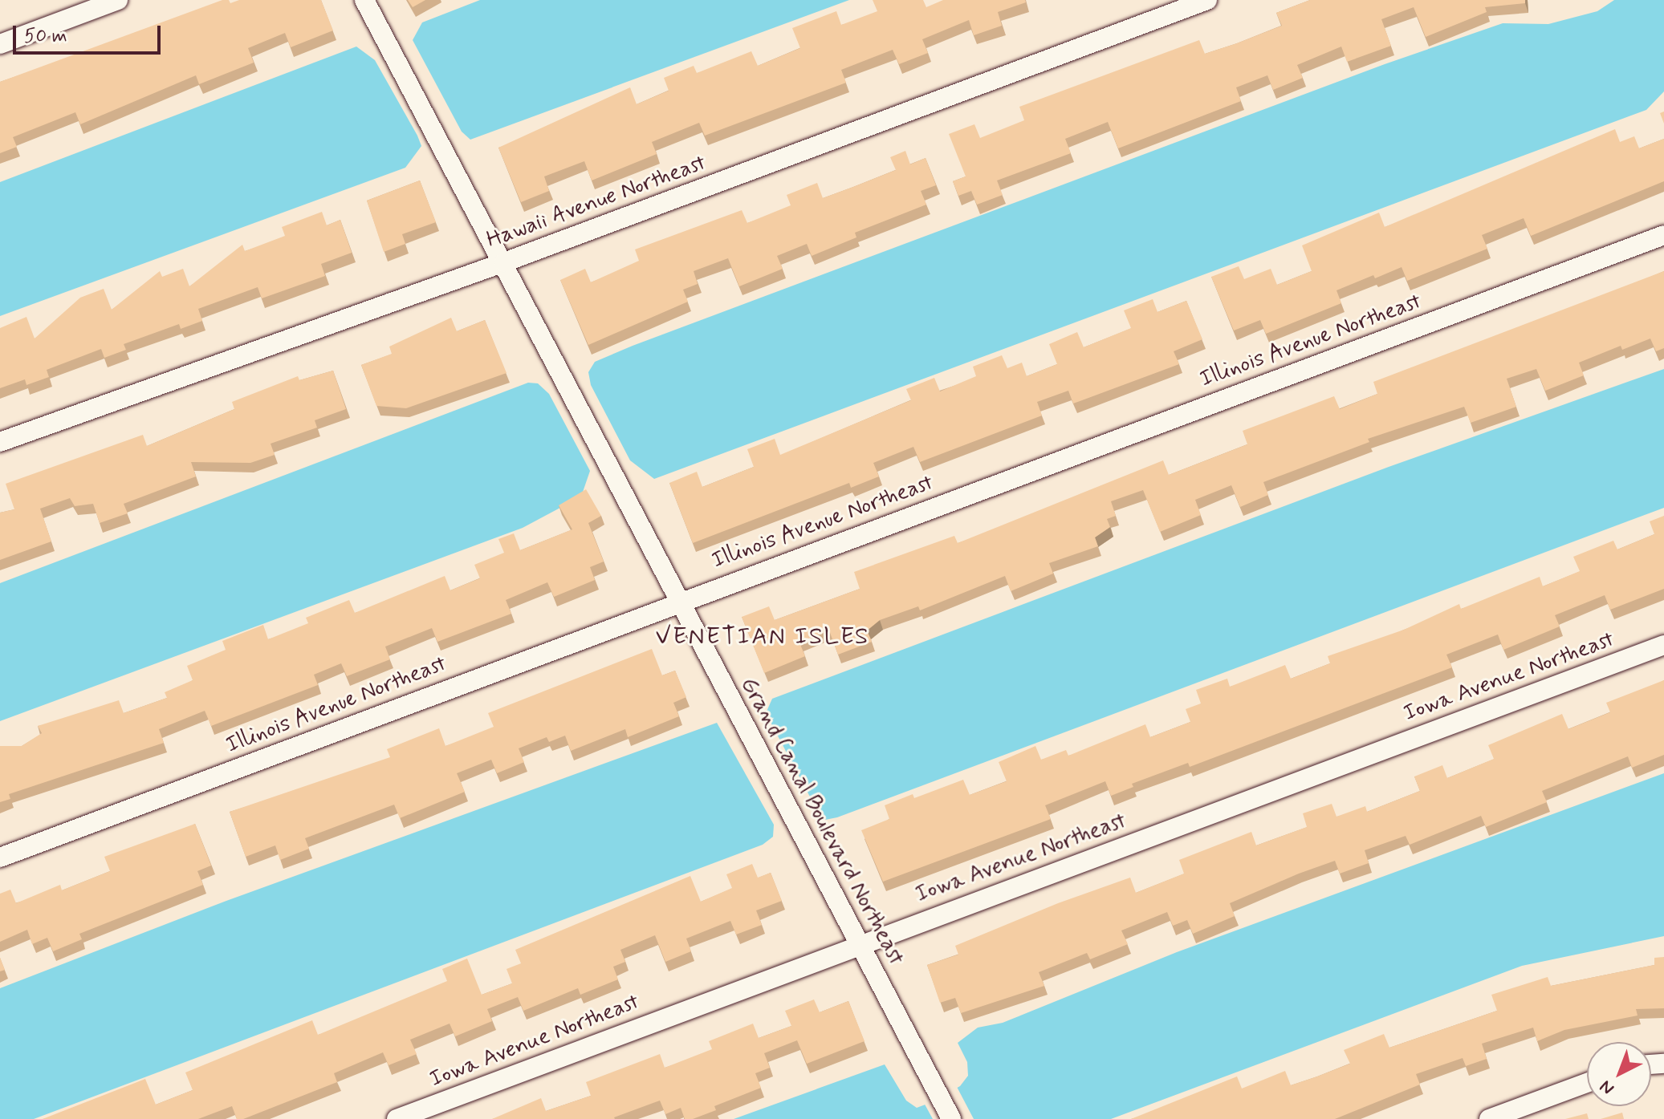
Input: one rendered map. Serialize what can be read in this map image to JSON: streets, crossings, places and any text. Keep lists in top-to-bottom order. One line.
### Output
{"streets":{"street":["Hawaii Avenue Northeast","Illinois Avenue Northeast","Iowa Avenue Northeast","Grand Canal Boulevard Northeast"]},"crossings":[["Hawaii Avenue Northeast","Grand Canal Boulevard Northeast"],["Illinois Avenue Northeast","Grand Canal Boulevard Northeast"],["Iowa Avenue Northeast","Grand Canal Boulevard Northeast"]],"districts":["VENETIAN ISLES"],"scale_bar":"50 m","north":"bottom left"}
